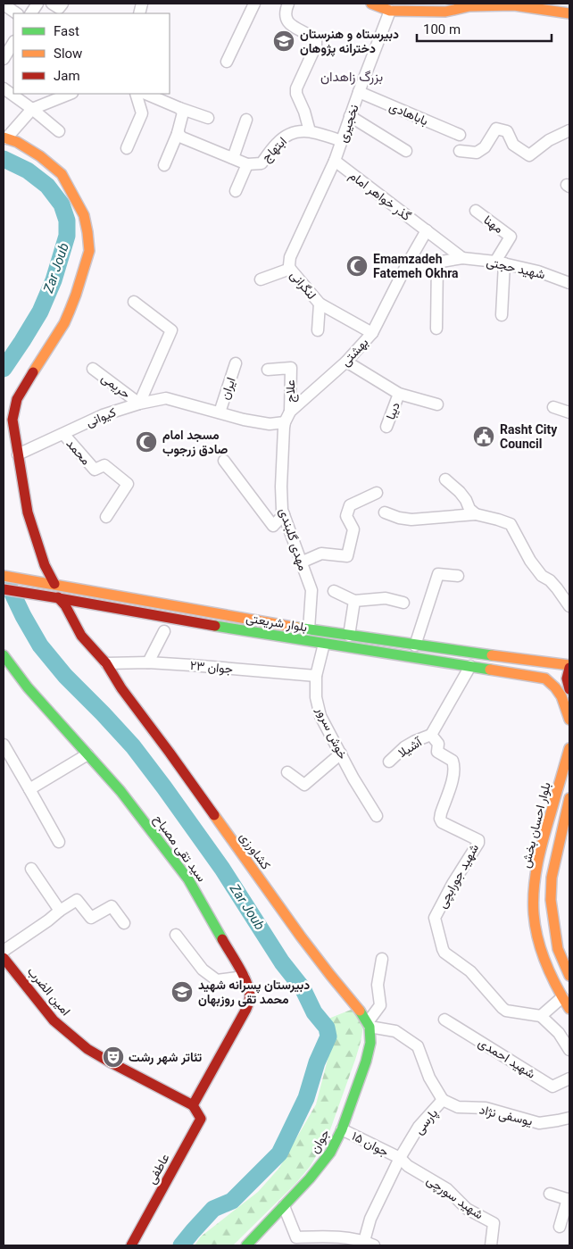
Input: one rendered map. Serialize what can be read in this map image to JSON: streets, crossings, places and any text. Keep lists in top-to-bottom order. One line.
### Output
{"streets":{"main road":["بلوار شریعتی","بلوار احسان بخش","سید تقی مصباح","کشاورزی","امین الضرب","جوان","عاطفی"],"street":["باباهادی","نخجیری","ابتهاج","گذر خواهر امام","مهنا","شهید حجتی","لنگرانی","بهشتی","حریمی","ایران","علاج","دیبا","کیوانی","محمد","مهدی گلبندی","جوان ۲۳","خوش سرور","آشیلا","شهید جورابچی","شهید احمدی","یوسفی نژاد","پارسی","جوان ۱۵","شهید سورچی"]},"crossings":[["باباهادی","نخجیری"],["نخجیری","ابتهاج"],["نخجیری","گذر خواهر امام"],["نخجیری","لنگرانی"],["گذر خواهر امام","شهید حجتی"],["گذر خواهر امام","لنگرانی"],["گذر خواهر امام","بهشتی"],["مهنا","شهید حجتی"],["شهید حجتی","بهشتی"],["لنگرانی","بهشتی"],["بهشتی","علاج"],["بهشتی","کیوانی"],["بهشتی","مهدی گلبندی"],["حریمی","کیوانی"],["ایران","کیوانی"],["کیوانی","محمد"],["کیوانی","مهدی گلبندی"],["مهدی گلبندی","بلوار شریعتی"],["بلوار شریعتی","خوش سرور"],["بلوار شریعتی","کشاورزی"],["جوان ۲۳","خوش سرور"],["جوان ۲۳","کشاورزی"],["آشیلا","شهید جورابچی"],["سید تقی مصباح","امین الضرب"],["سید تقی مصباح","عاطفی"],["کشاورزی","پارسی"],["کشاورزی","جوان"],["امین الضرب","عاطفی"],["یوسفی نژاد","پارسی"],["پارسی","جوان"],["پارسی","جوان ۱۵"],["پارسی","شهید سورچی"],["جوان","جوان ۱۵"],["جوان ۱۵","شهید سورچی"]],"districts":["بزرگ زاهدان"],"water":["Zar Joub"],"places":{"school or university":["دبیرستاه و هنرستان دخترانه پژوهان","دبیرستان پسرانه شهید محمد تقی روزبهان"],"mosque":["Emamzadeh Fatemeh Okhra","مسجد امام صادق زرجوب"],"public building":["Rasht City Council"],"theatre":["تئاتر شهر رشت"]},"legend":["Fast","Slow","Jam"],"scale_bar":"100 m"}
